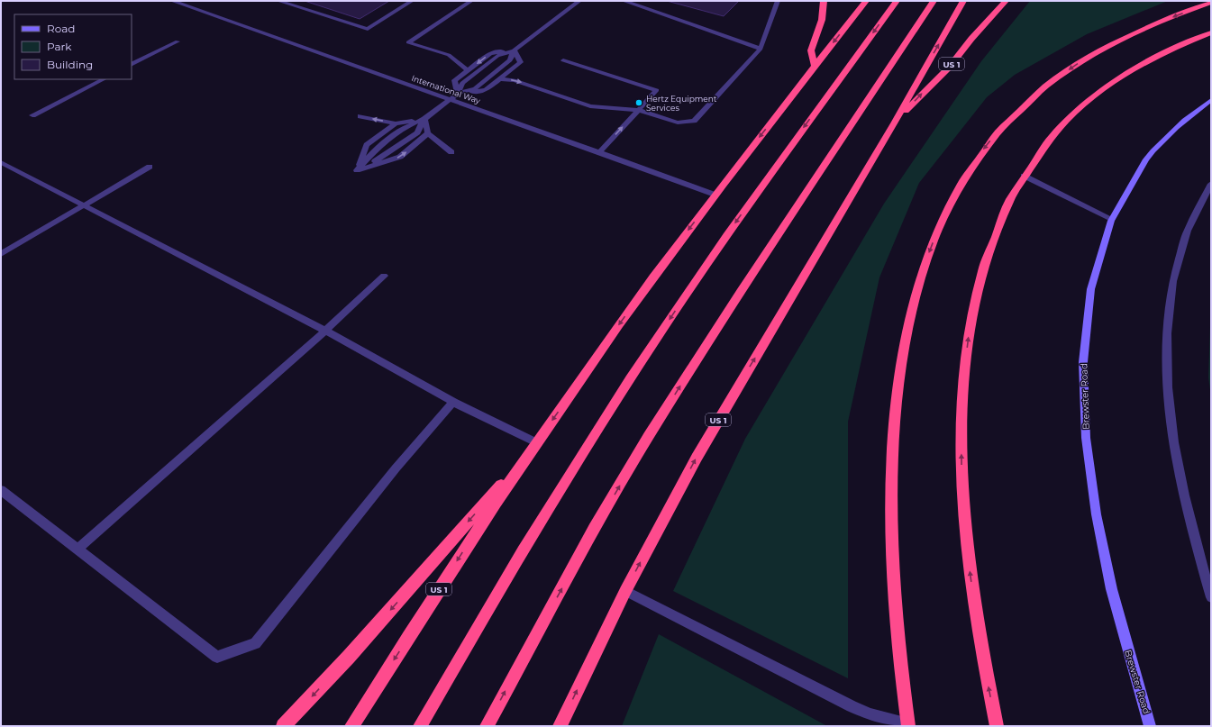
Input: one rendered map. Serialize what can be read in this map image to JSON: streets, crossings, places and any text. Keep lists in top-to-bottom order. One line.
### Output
{"streets":{"highway":["US 1"],"street":["Brewster Road"],"lane":["International Way"]},"crossings":[["US 1","International Way"]],"places":["Hertz Equipment Services"],"legend":["Road","Park","Building"]}
